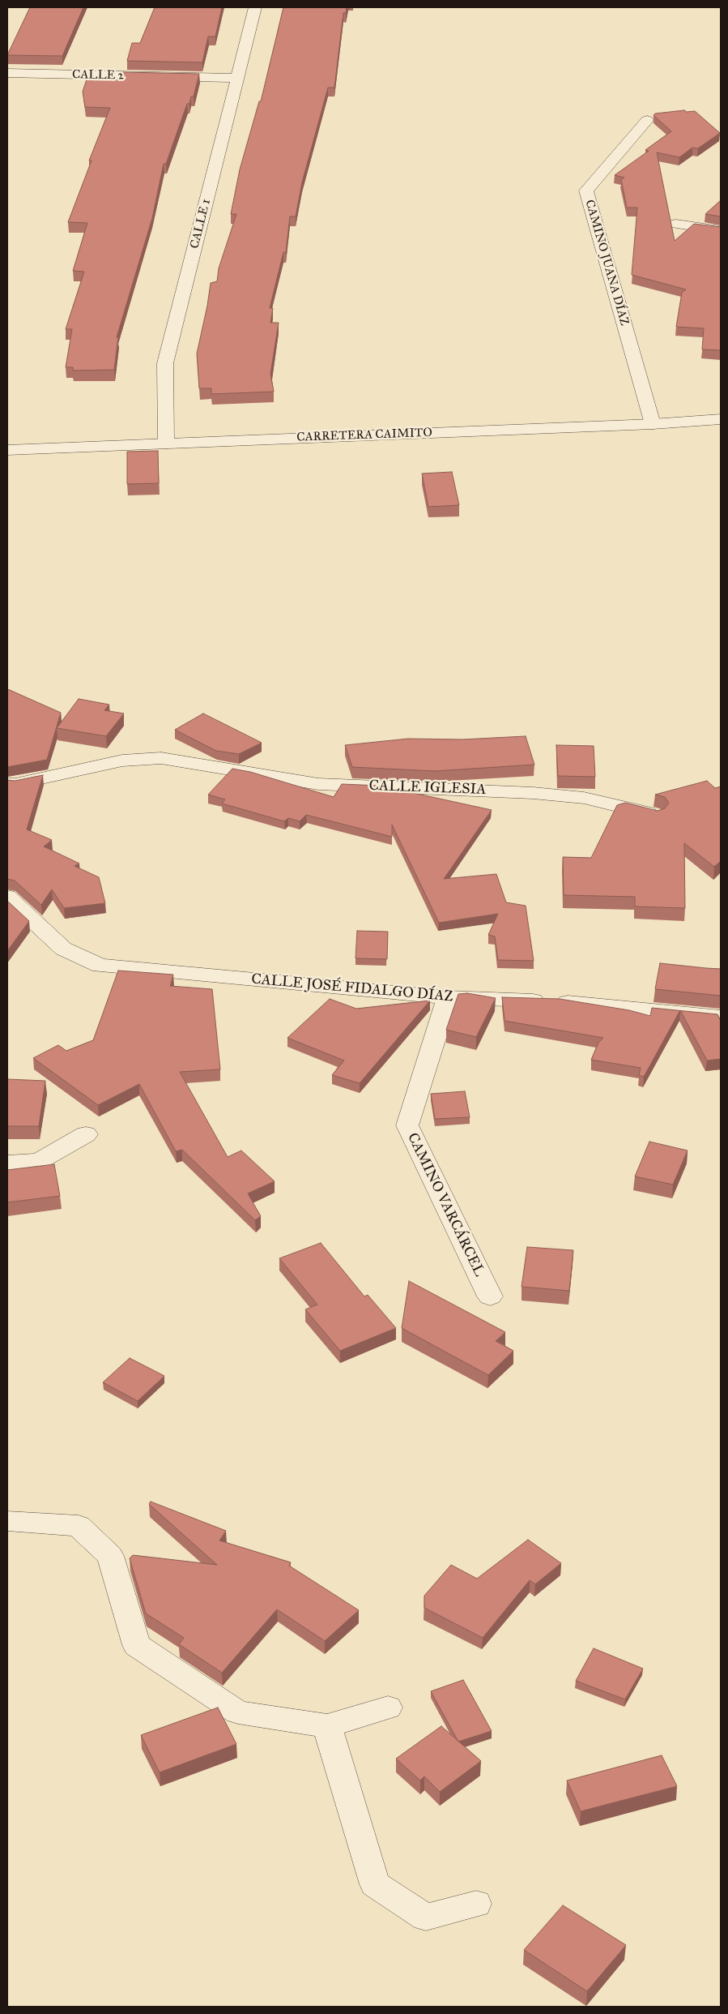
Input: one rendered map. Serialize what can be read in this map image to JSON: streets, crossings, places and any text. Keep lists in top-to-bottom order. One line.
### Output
{"streets":{"street":["CALLE 2","CALLE 1","CAMINO JUANA DÍAZ","CARRETERA CAIMITO","CALLE IGLESIA","CALLE JOSÉ FIDALGO DÍAZ","CAMINO VARCÁRCEL"]},"crossings":[["CALLE 2","CALLE 1"],["CALLE 1","CARRETERA CAIMITO"],["CAMINO JUANA DÍAZ","CARRETERA CAIMITO"],["CALLE JOSÉ FIDALGO DÍAZ","CAMINO VARCÁRCEL"]]}
